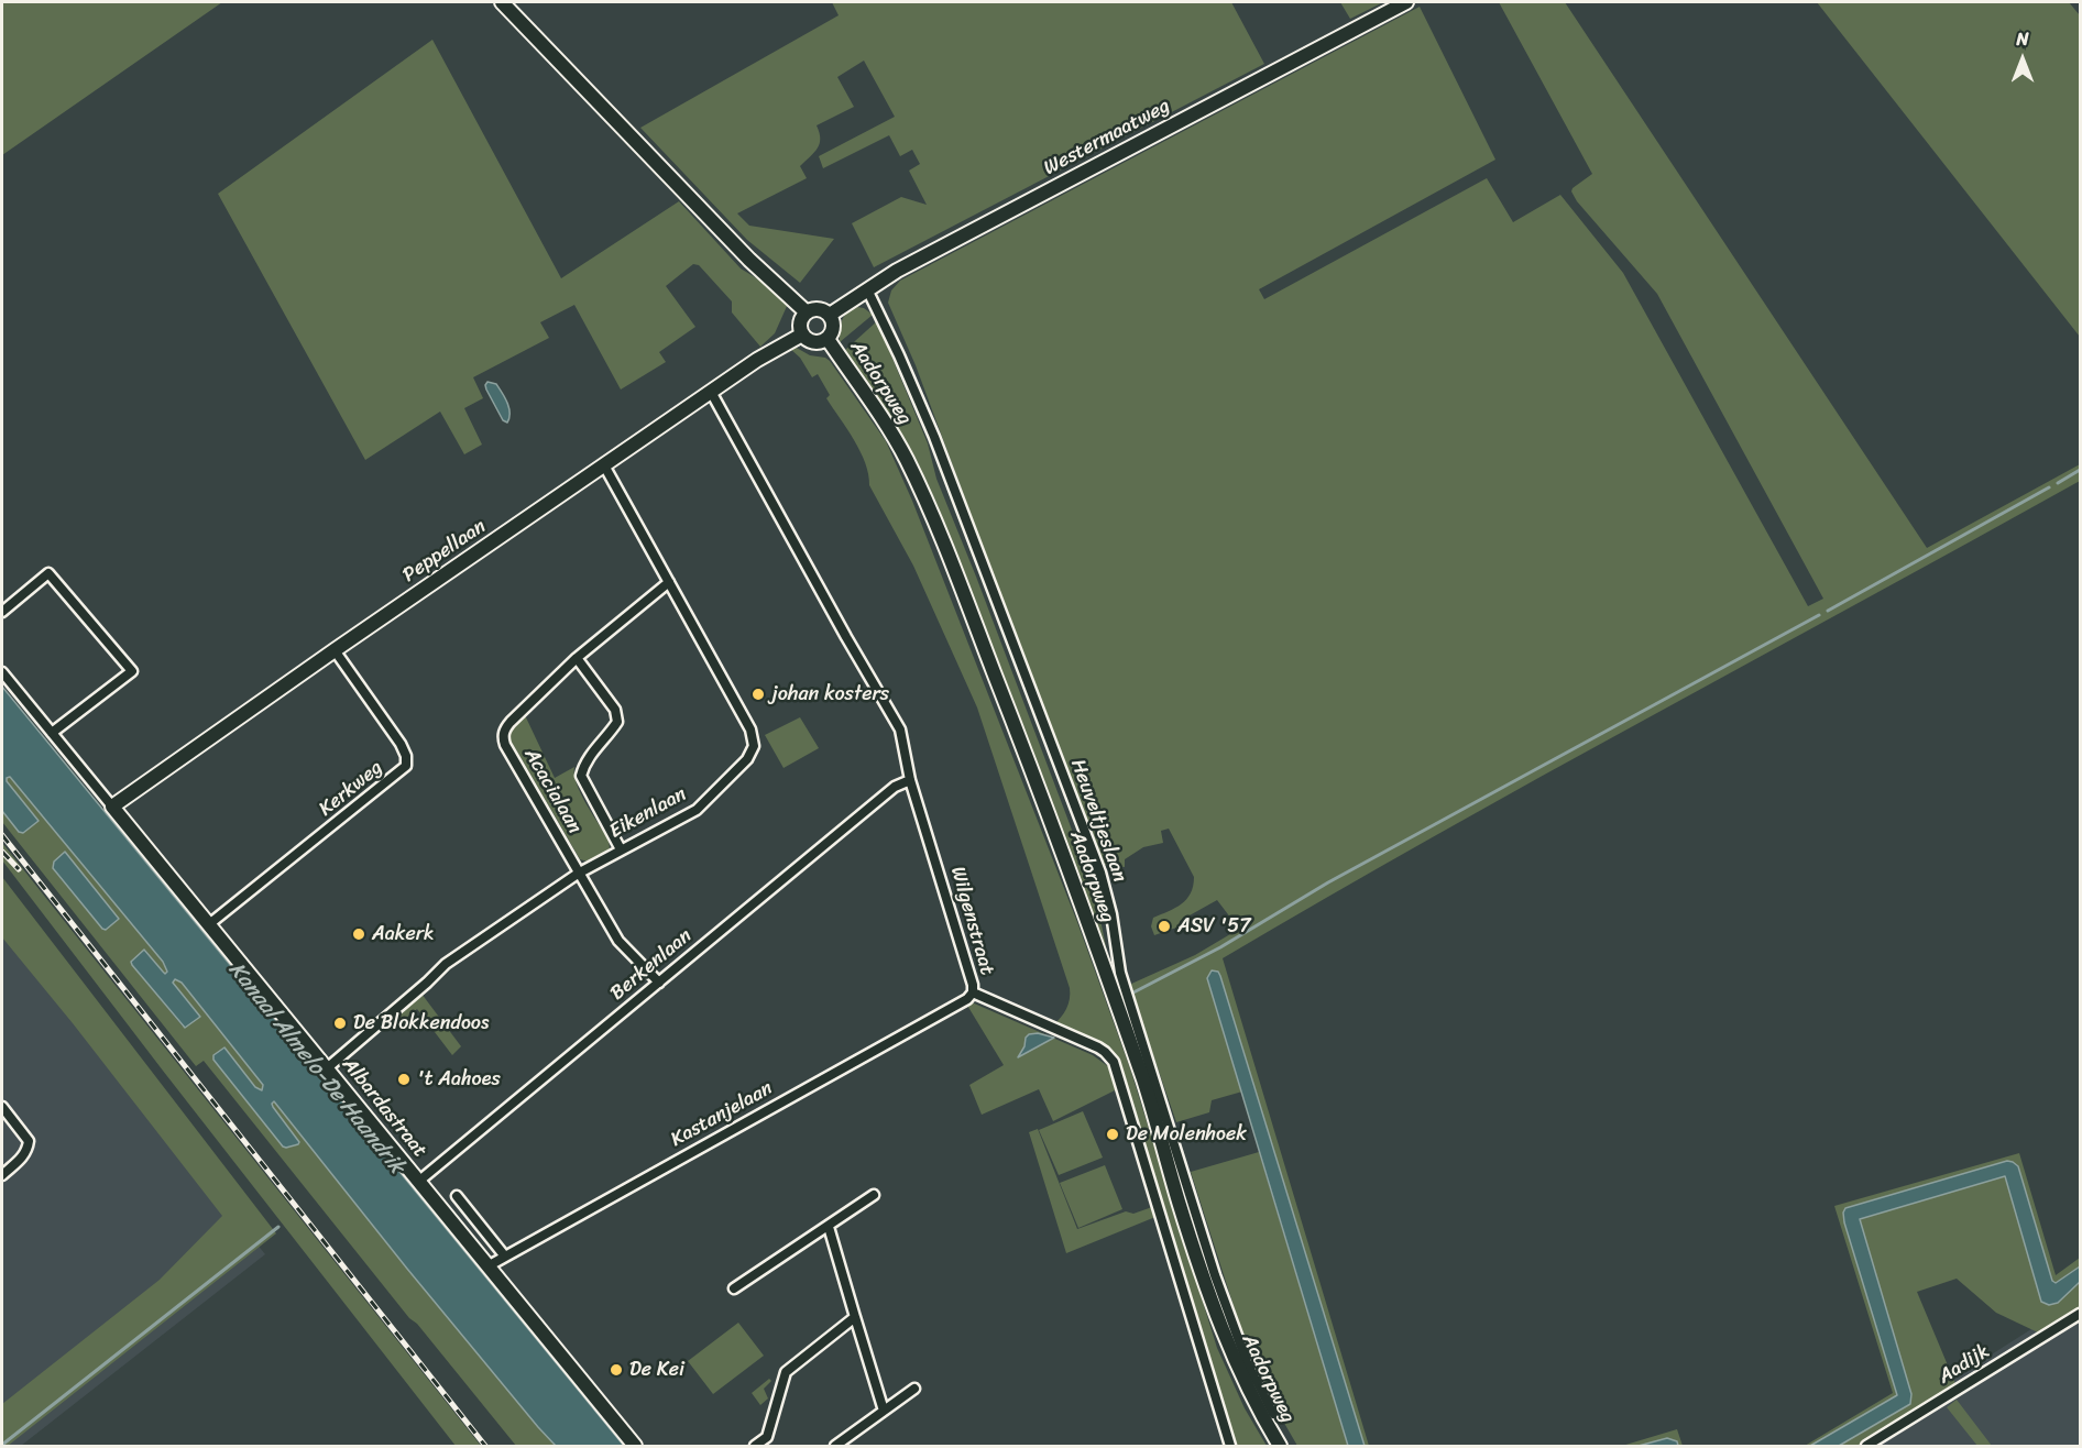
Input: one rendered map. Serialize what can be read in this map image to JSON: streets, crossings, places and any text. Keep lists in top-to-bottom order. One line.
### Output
{"streets":{"street":["Westermaatweg","Aadorpweg","Peppellaan","Kerkweg","Acacialaan","Eikenlaan","Heuveltjeslaan","Wilgenstraat","Berkenlaan","Albardastraat","Kastanjelaan","Aadijk"]},"crossings":[["Westermaatweg","Aadorpweg"],["Westermaatweg","Peppellaan"],["Westermaatweg","Heuveltjeslaan"],["Aadorpweg","Peppellaan"],["Peppellaan","Kerkweg"],["Peppellaan","Eikenlaan"],["Peppellaan","Wilgenstraat"],["Peppellaan","Albardastraat"],["Kerkweg","Albardastraat"],["Acacialaan","Eikenlaan"],["Acacialaan","Berkenlaan"],["Eikenlaan","Albardastraat"],["Wilgenstraat","Berkenlaan"],["Wilgenstraat","Kastanjelaan"],["Berkenlaan","Albardastraat"],["Albardastraat","Kastanjelaan"]],"water":["Kanaal Almelo-De Haandrik"],"places":["johan kosters","ASV '57","Aakerk","De Blokkendoos","'t Aahoes","De Molenhoek","De Kei"],"north":"top"}
